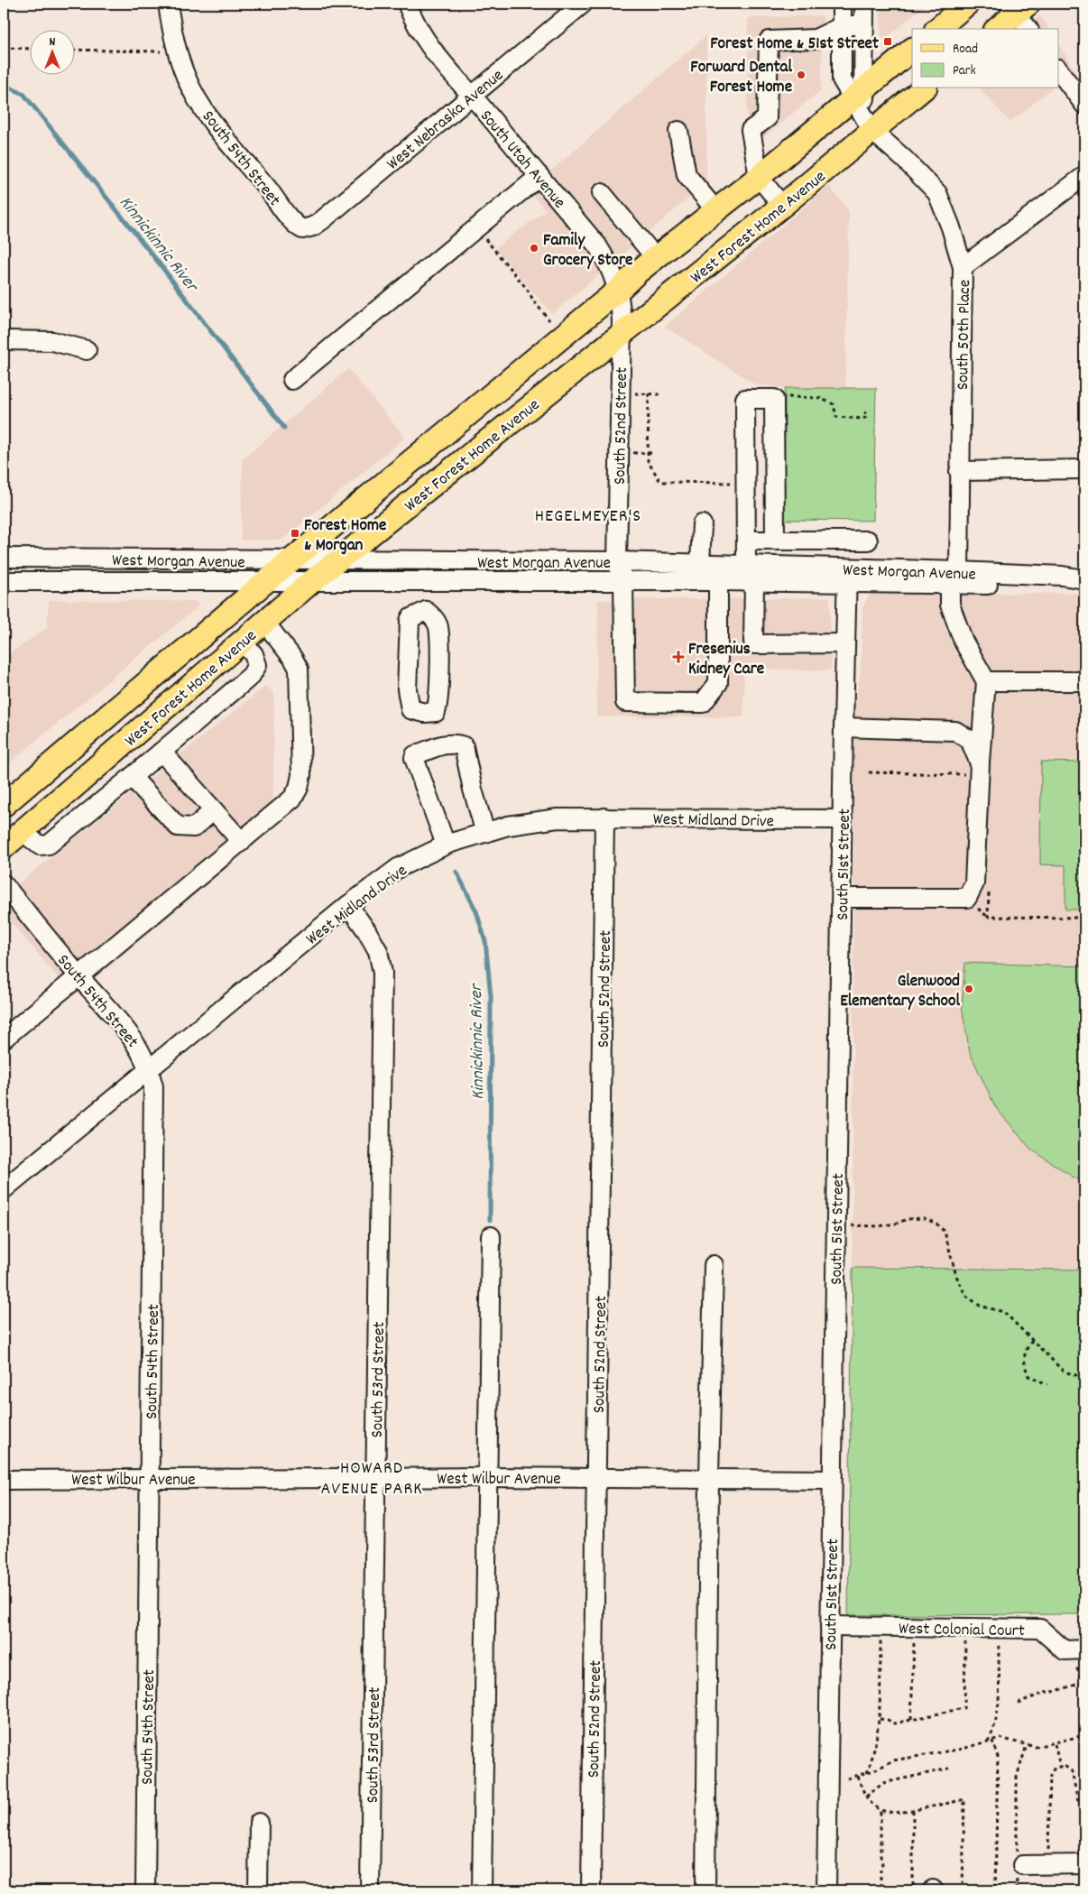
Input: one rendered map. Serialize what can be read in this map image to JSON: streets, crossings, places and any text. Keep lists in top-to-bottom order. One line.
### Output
{"streets":{"main road":["West Forest Home Avenue"],"street":["West Nebraska Avenue","South 54th Street","South Utah Avenue","South 50th Place","South 52nd Street","West Morgan Avenue","West Midland Drive","South 51st Street","South 53rd Street","West Wilbur Avenue","West Colonial Court"]},"crossings":[["West Nebraska Avenue","South 54th Street"],["West Nebraska Avenue","South Utah Avenue"],["South 54th Street","West Midland Drive"],["South 54th Street","West Wilbur Avenue"],["South Utah Avenue","West Forest Home Avenue"],["South Utah Avenue","South 52nd Street"],["West Forest Home Avenue","South 50th Place"],["West Forest Home Avenue","South 52nd Street"],["West Forest Home Avenue","West Morgan Avenue"],["South 50th Place","West Morgan Avenue"],["South 52nd Street","West Morgan Avenue"],["South 52nd Street","West Midland Drive"],["South 52nd Street","West Wilbur Avenue"],["West Morgan Avenue","South 51st Street"],["West Midland Drive","South 51st Street"],["West Midland Drive","South 53rd Street"],["South 51st Street","West Wilbur Avenue"],["South 51st Street","West Colonial Court"],["South 53rd Street","West Wilbur Avenue"]],"districts":["HEGELMEYER'S","HOWARD AVENUE PARK"],"water":["Kinnickinnic River"],"places":{"transit":["Forest Home & 51st Street","Forest Home & Morgan"],"other":["Forward Dental Forest Home","Family Grocery Store","Glenwood Elementary School"],"health":["Fresenius Kidney Care"]},"legend":["Road","Park"],"north":"top"}
